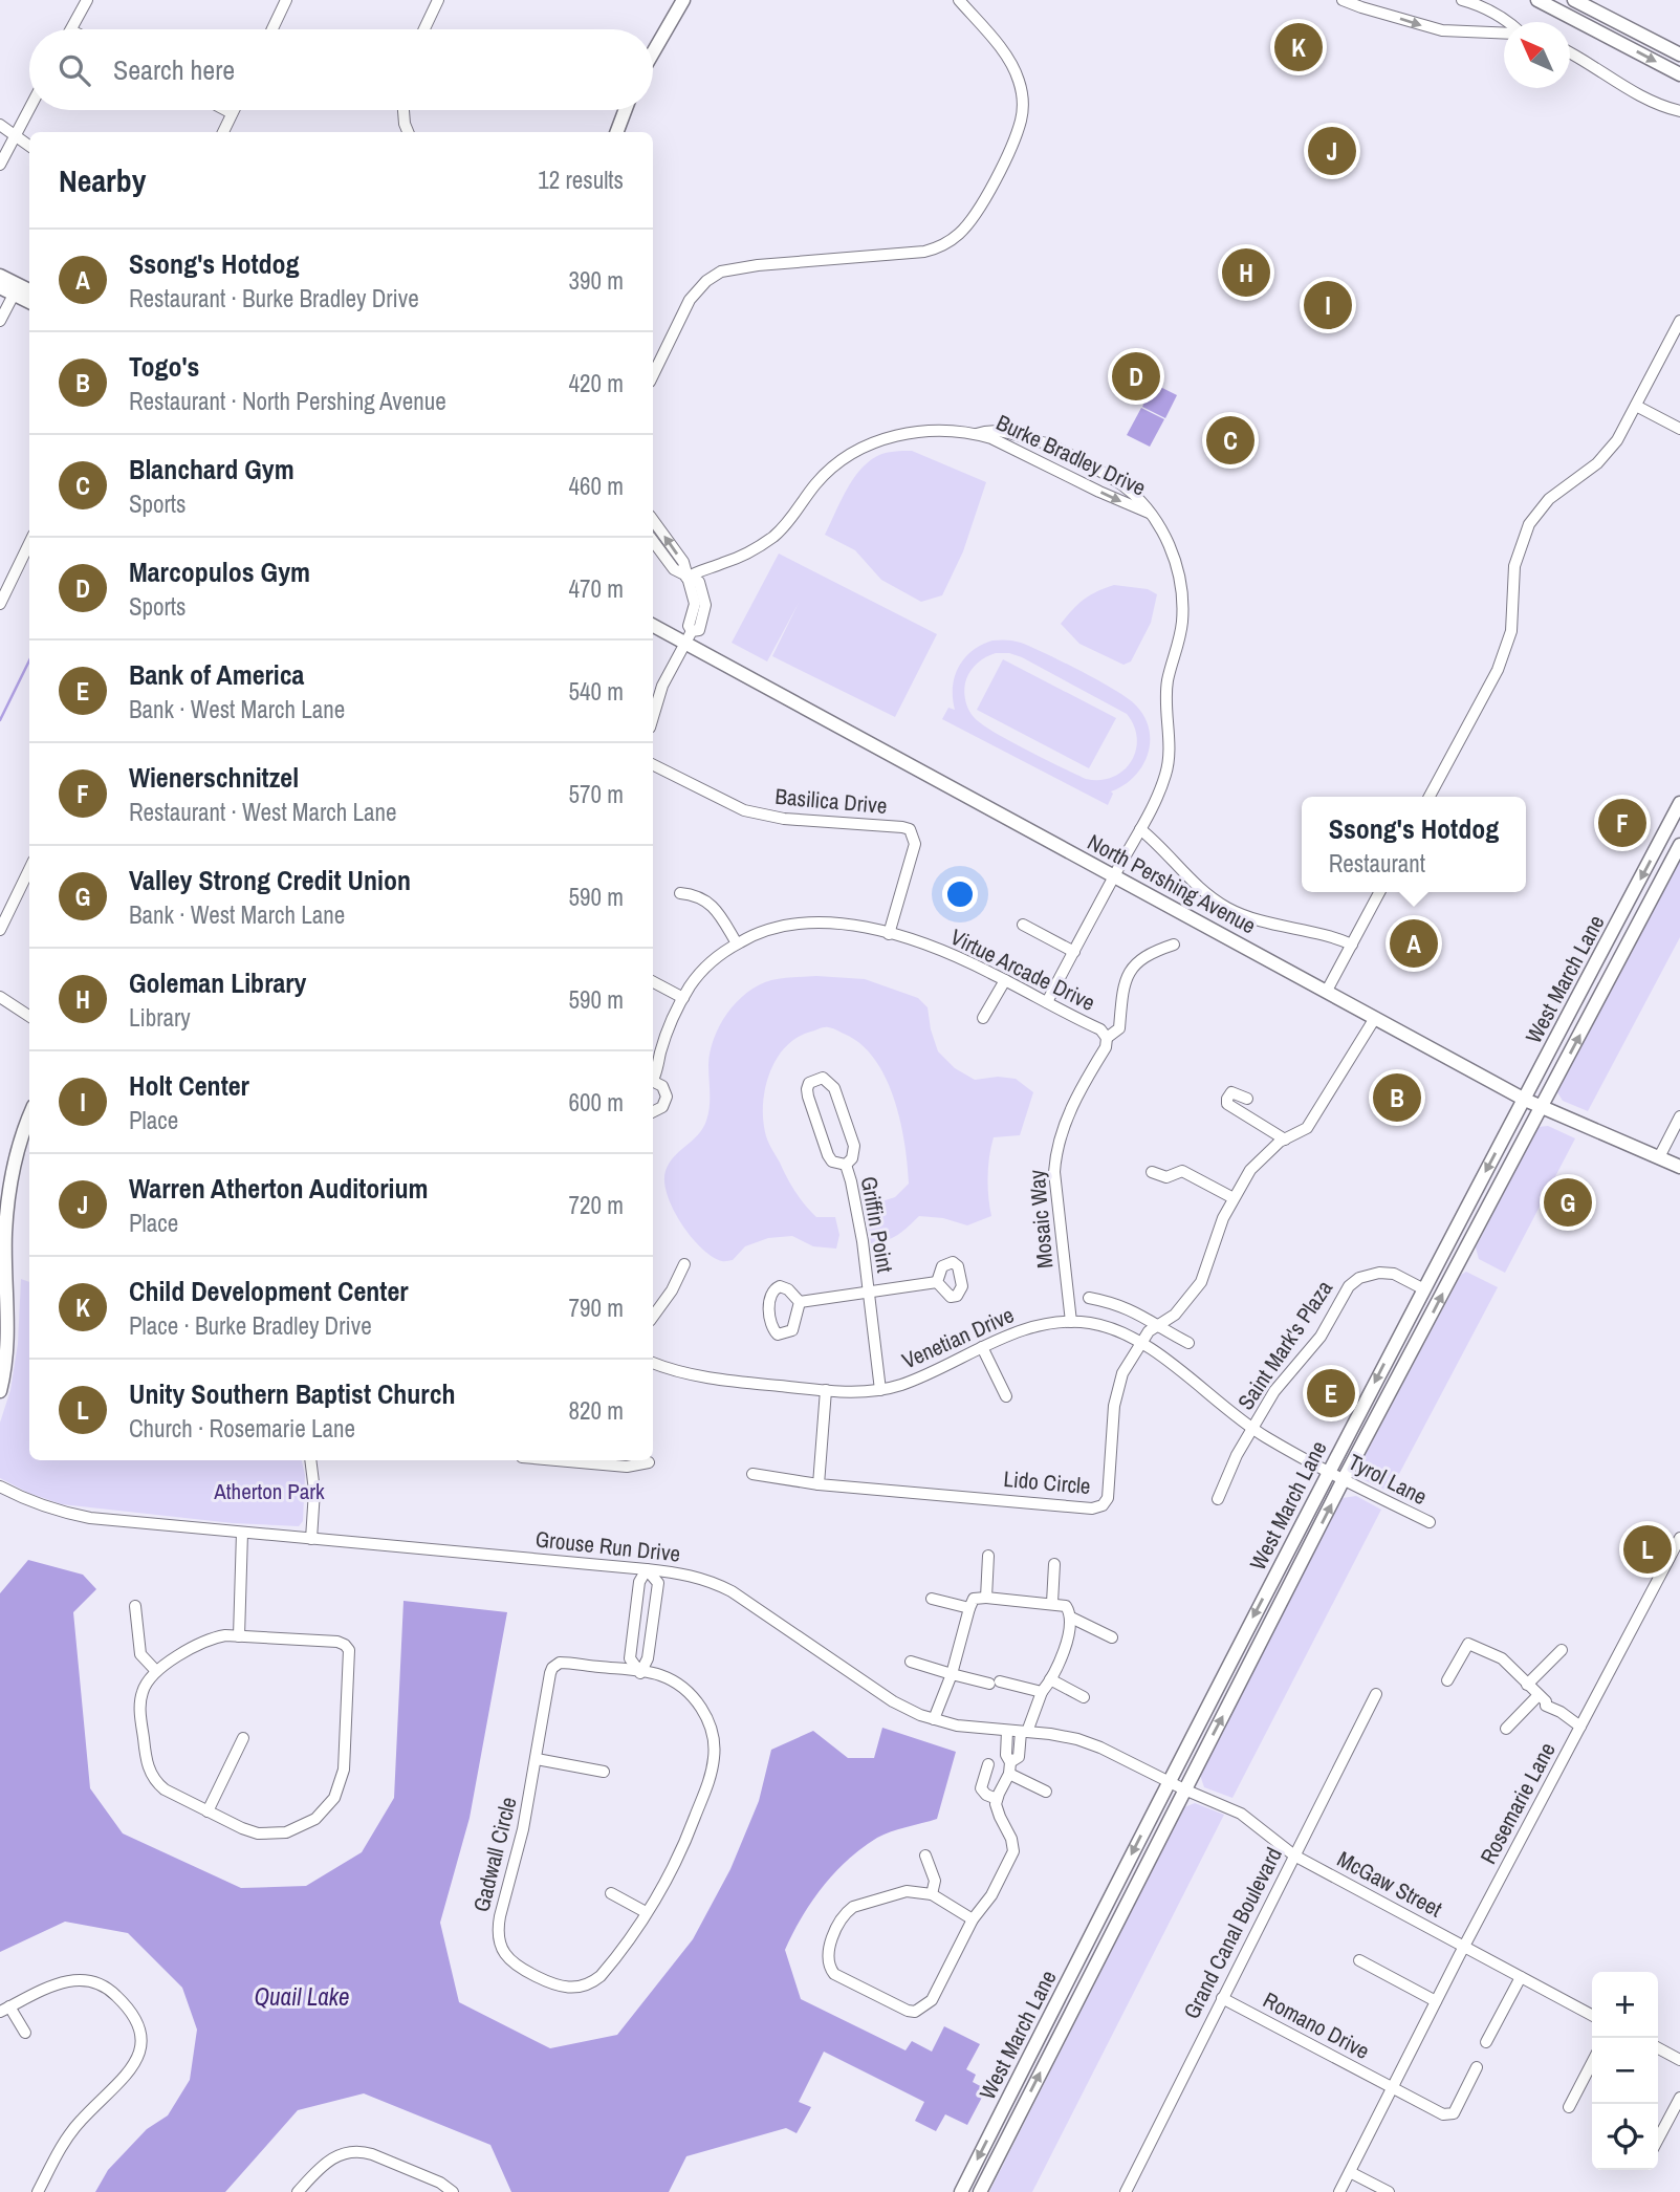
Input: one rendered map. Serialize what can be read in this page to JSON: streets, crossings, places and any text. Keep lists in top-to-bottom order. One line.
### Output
{"streets":{"main road":["North Pershing Avenue","West March Lane"],"street":["Burke Bradley Drive","Basilica Drive","Virtue Arcade Drive","Mosaic Way","Griffin Point","Venetian Drive","Saint Mark's Plaza","Tyrol Lane","Lido Circle","Grouse Run Drive","Rosemarie Lane","Gadwall Circle","McGaw Street","Grand Canal Boulevard","Romano Drive"]},"crossings":[["Burke Bradley Drive","North Pershing Avenue"],["Burke Bradley Drive","Virtue Arcade Drive"],["Basilica Drive","Virtue Arcade Drive"],["North Pershing Avenue","West March Lane"],["North Pershing Avenue","Lido Circle"],["Virtue Arcade Drive","Mosaic Way"],["West March Lane","Venetian Drive"],["West March Lane","Saint Mark's Plaza"],["West March Lane","Tyrol Lane"],["West March Lane","Grouse Run Drive"],["West March Lane","McGaw Street"],["Mosaic Way","Venetian Drive"],["Griffin Point","Venetian Drive"],["Venetian Drive","Saint Mark's Plaza"],["Venetian Drive","Tyrol Lane"],["Venetian Drive","Lido Circle"],["Grouse Run Drive","McGaw Street"],["Rosemarie Lane","McGaw Street"],["Rosemarie Lane","Romano Drive"],["McGaw Street","Grand Canal Boulevard"],["Grand Canal Boulevard","Romano Drive"]],"water":["Quail Lake"],"parks":["Atherton Park"],"north":"top left","page":{"pins":["K","J","H","I","D","C","F","A","B","G","E","L"],"search":"Search here","heading":["Nearby","12 results"],"list":[{"mark":"A","name":"Ssong's Hotdog","note":"Restaurant · Burke Bradley Drive","value":"390 m"},{"mark":"B","name":"Togo's","note":"Restaurant · North Pershing Avenue","value":"420 m"},{"mark":"C","name":"Blanchard Gym","note":"Sports","value":"460 m"},{"mark":"D","name":"Marcopulos Gym","note":"Sports","value":"470 m"},{"mark":"E","name":"Bank of America","note":"Bank · West March Lane","value":"540 m"},{"mark":"F","name":"Wienerschnitzel","note":"Restaurant · West March Lane","value":"570 m"},{"mark":"G","name":"Valley Strong Credit Union","note":"Bank · West March Lane","value":"590 m"},{"mark":"H","name":"Goleman Library","note":"Library","value":"590 m"},{"mark":"I","name":"Holt Center","note":"Place","value":"600 m"},{"mark":"J","name":"Warren Atherton Auditorium","note":"Place","value":"720 m"},{"mark":"K","name":"Child Development Center","note":"Place · Burke Bradley Drive","value":"790 m"},{"mark":"L","name":"Unity Southern Baptist Church","note":"Church · Rosemarie Lane","value":"820 m"}],"popup":["Ssong's Hotdog","Restaurant"],"map_buttons":["+","−"]}}
